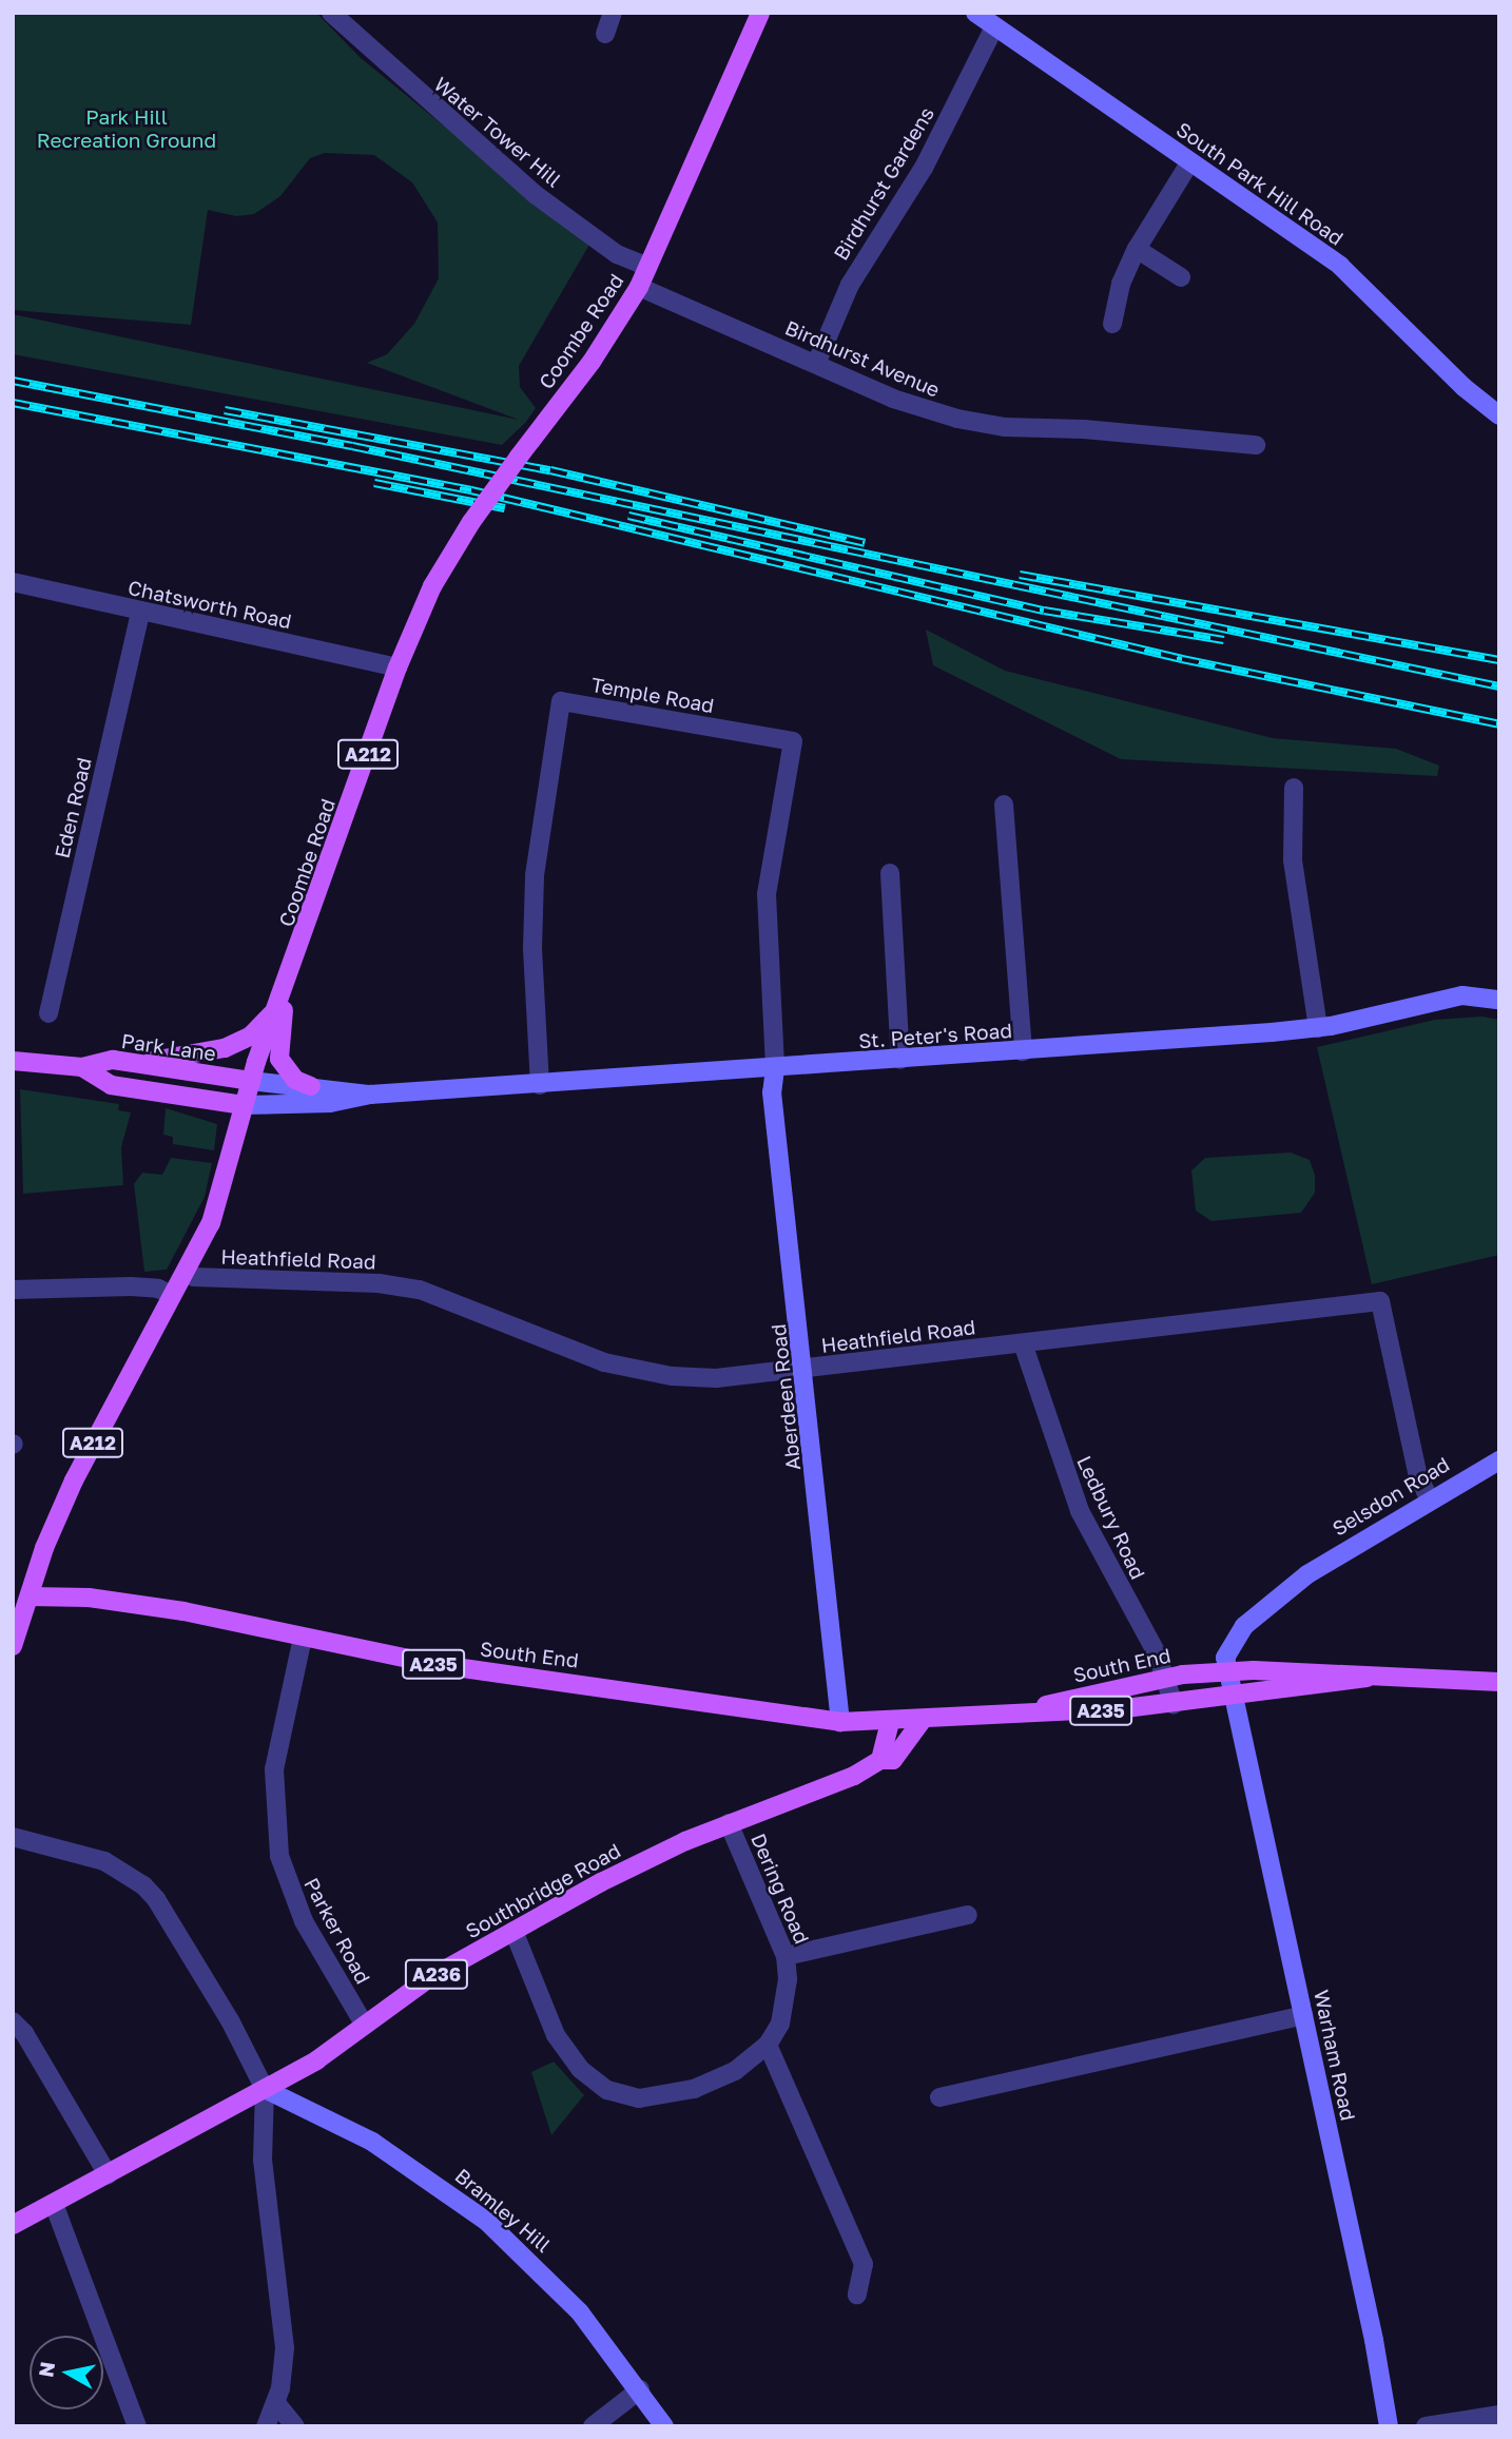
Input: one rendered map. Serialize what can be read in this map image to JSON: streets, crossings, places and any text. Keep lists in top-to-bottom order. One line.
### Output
{"streets":{"main road":["South Park Hill Road","Coombe Road","A212","St. Peter's Road","Park Lane","Aberdeen Road","Selsdon Road","South End","A235","Southbridge Road","A236","Warham Road","Bramley Hill"],"street":["Water Tower Hill","Birdhurst Gardens","Birdhurst Avenue","Chatsworth Road","Temple Road","Eden Road","Heathfield Road","Ledbury Road","Dering Road","Parker Road"]},"crossings":[["Water Tower Hill","Coombe Road"],["Birdhurst Gardens","South Park Hill Road"],["Birdhurst Gardens","Birdhurst Avenue"],["Coombe Road","Birdhurst Avenue"],["Coombe Road","Chatsworth Road"],["Coombe Road","A212"],["Coombe Road","St. Peter's Road"],["Coombe Road","Park Lane"],["Coombe Road","Heathfield Road"],["Coombe Road","South End"],["Chatsworth Road","Eden Road"],["Temple Road","St. Peter's Road"],["Temple Road","Aberdeen Road"],["A212","South End"],["St. Peter's Road","Park Lane"],["St. Peter's Road","Aberdeen Road"],["Heathfield Road","Aberdeen Road"],["Heathfield Road","Selsdon Road"],["Heathfield Road","Ledbury Road"],["Aberdeen Road","South End"],["Selsdon Road","South End"],["Selsdon Road","A235"],["Selsdon Road","Warham Road"],["Ledbury Road","South End"],["South End","A235"],["South End","Southbridge Road"],["South End","Parker Road"],["South End","Warham Road"],["A235","Warham Road"],["Dering Road","Southbridge Road"],["Southbridge Road","Parker Road"],["Southbridge Road","Bramley Hill"]],"parks":["Park Hill Recreation Ground"],"north":"left"}
